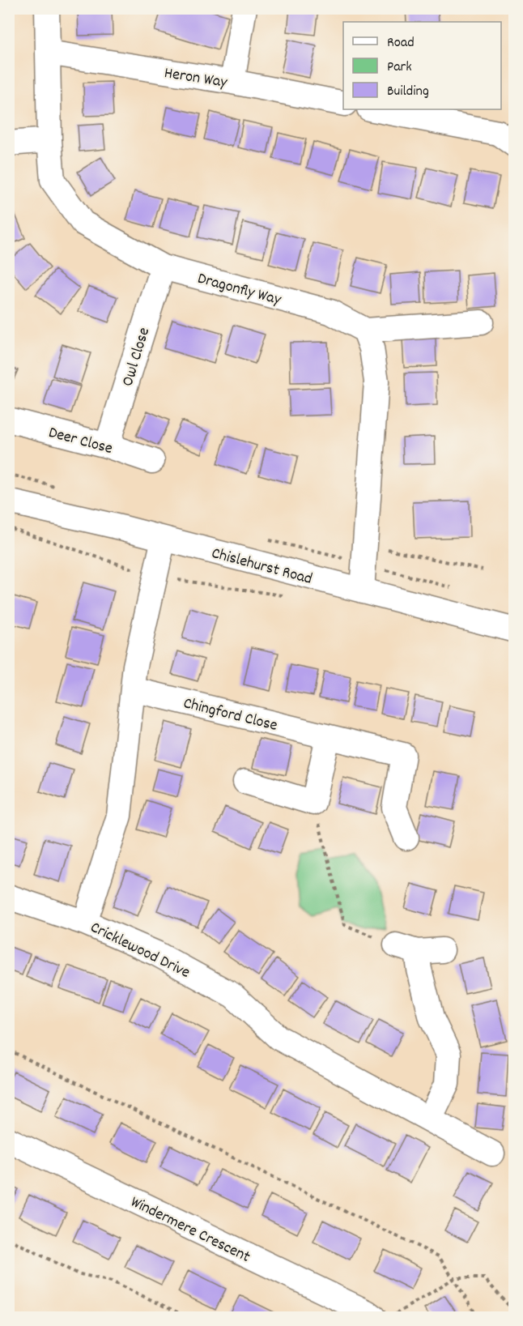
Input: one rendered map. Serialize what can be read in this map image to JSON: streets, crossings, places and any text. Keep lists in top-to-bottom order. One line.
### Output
{"streets":{"street":["Heron Way","Dragonfly Way","Owl Close","Deer Close","Chislehurst Road","Chingford Close","Cricklewood Drive","Windermere Crescent"]},"crossings":[["Heron Way","Dragonfly Way"],["Dragonfly Way","Owl Close"],["Owl Close","Deer Close"],["Chislehurst Road","Cricklewood Drive"],["Chingford Close","Cricklewood Drive"]],"legend":["Road","Park","Building"]}
